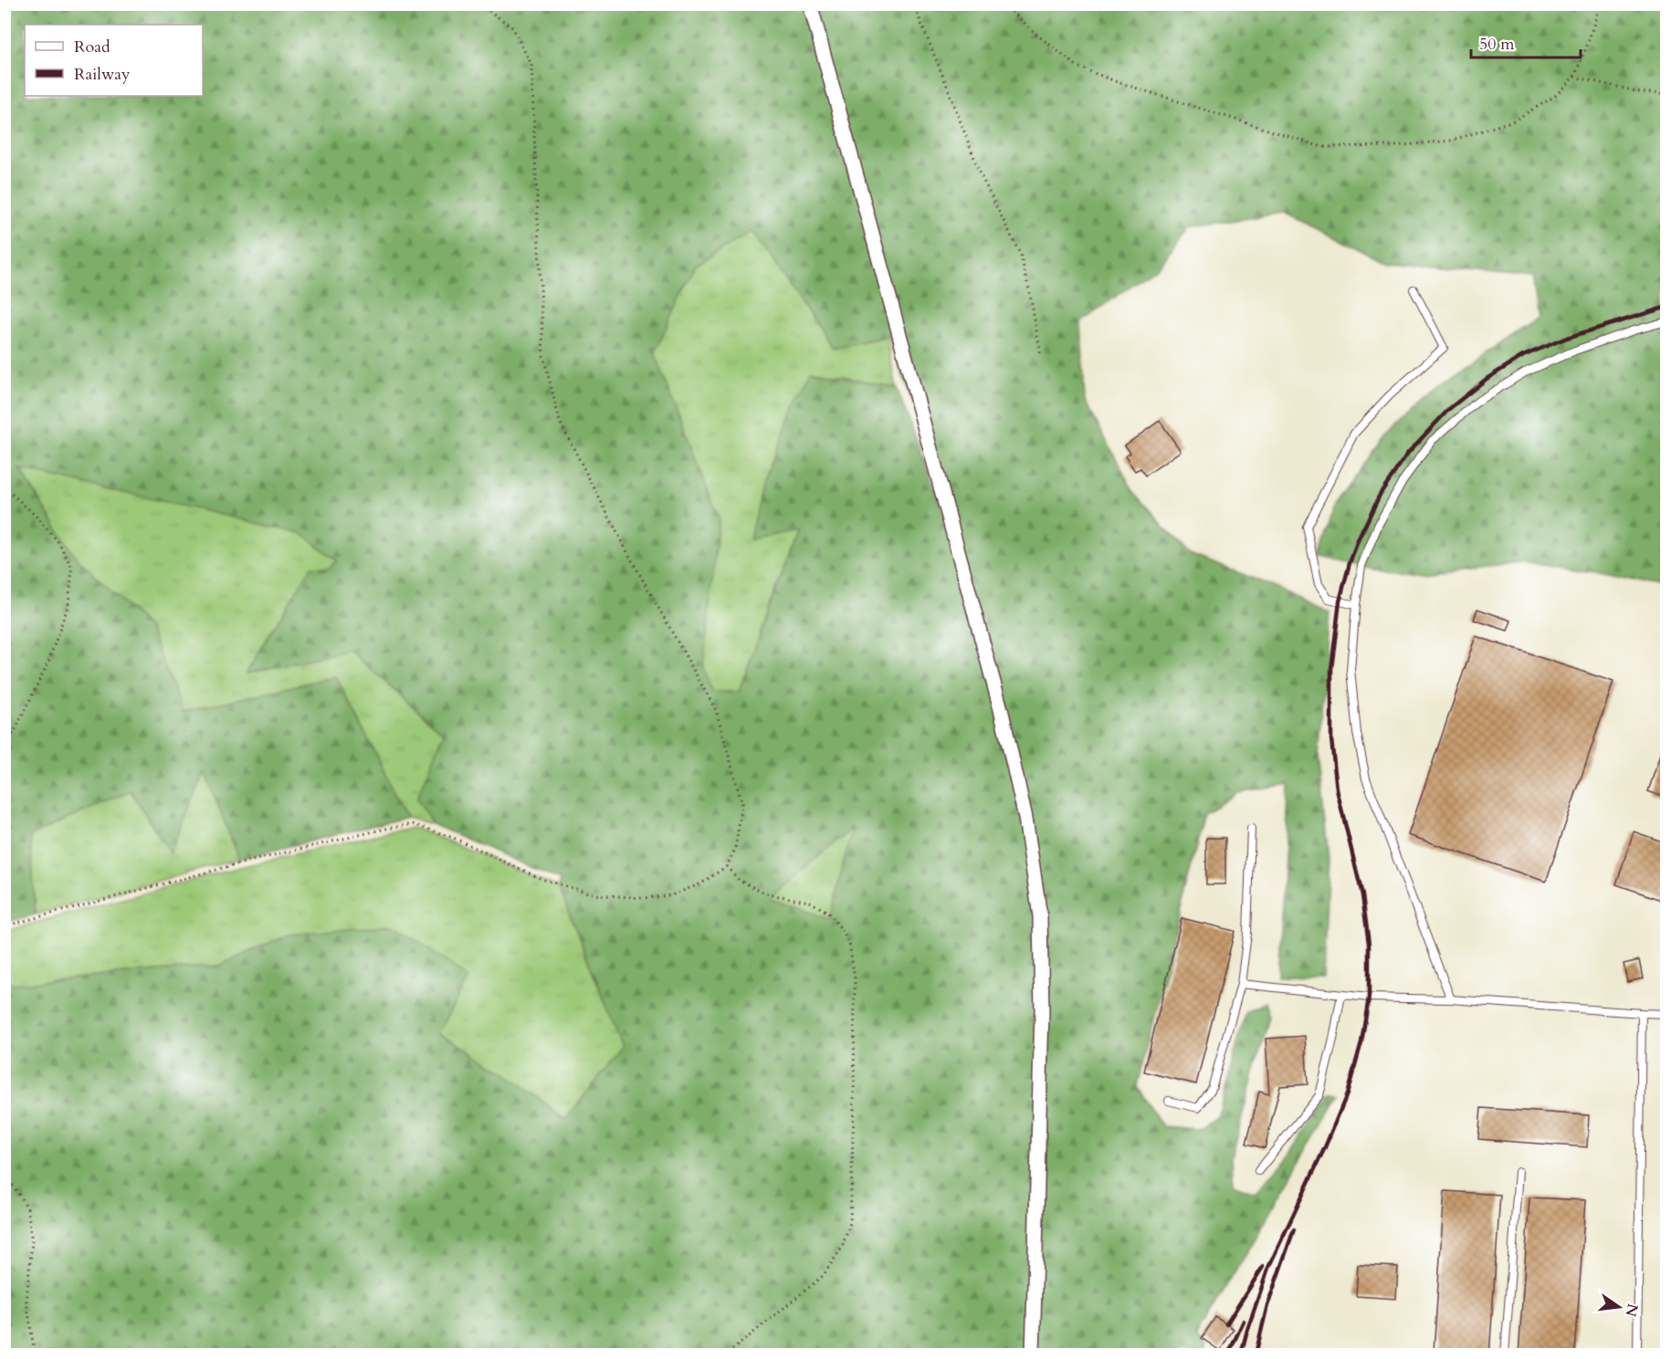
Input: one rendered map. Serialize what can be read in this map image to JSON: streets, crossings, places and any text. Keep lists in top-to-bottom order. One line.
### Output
{"legend":["Road","Railway"],"scale_bar":"50 m","north":"right"}
